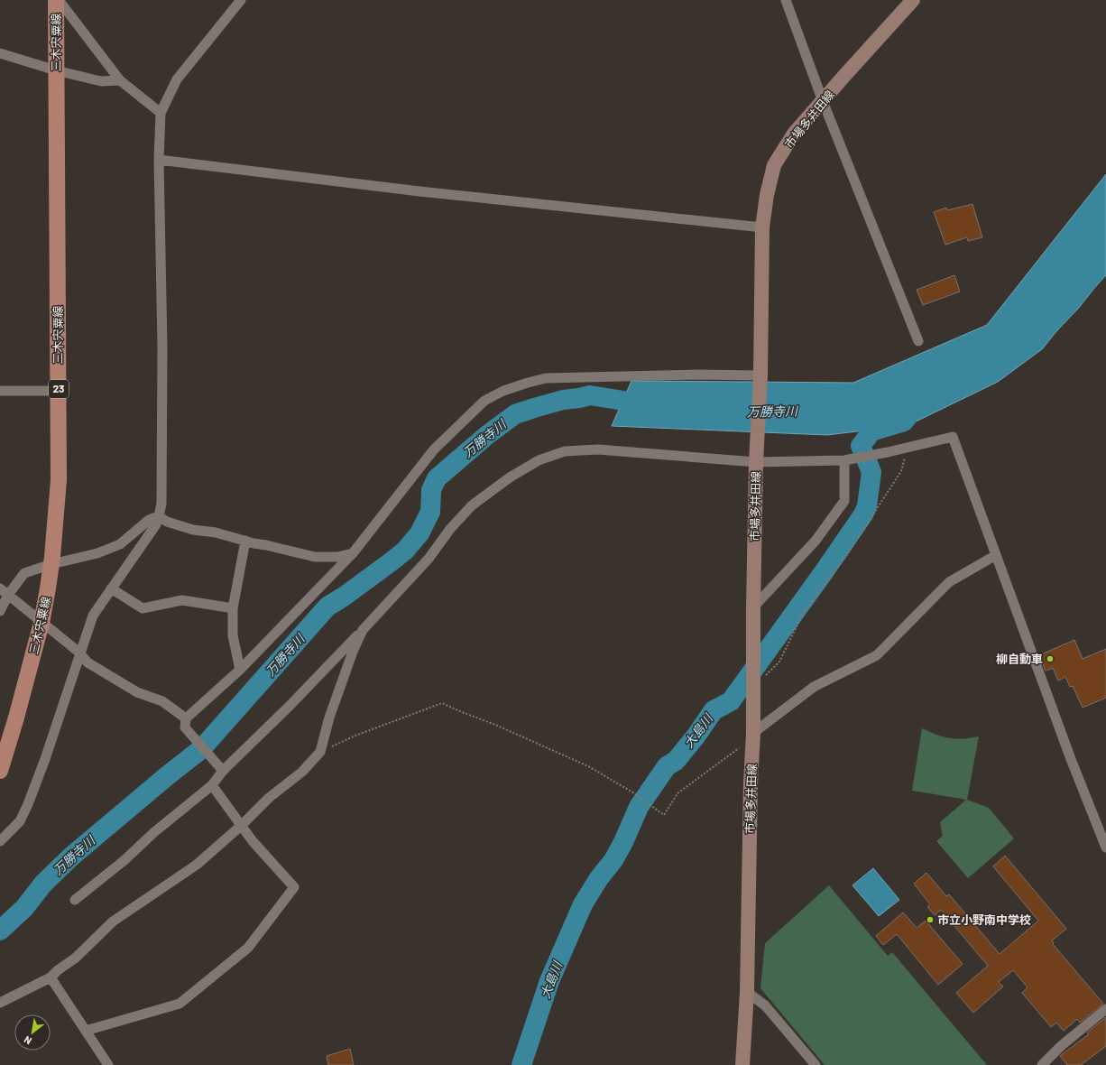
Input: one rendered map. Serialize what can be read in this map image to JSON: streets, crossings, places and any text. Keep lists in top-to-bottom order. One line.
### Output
{"streets":{"main road":["三木宍粟線","市場多井田線","23"]},"water":["万勝寺川","大島川"],"places":["柳自動車","市立小野南中学校"],"north":"bottom left"}
